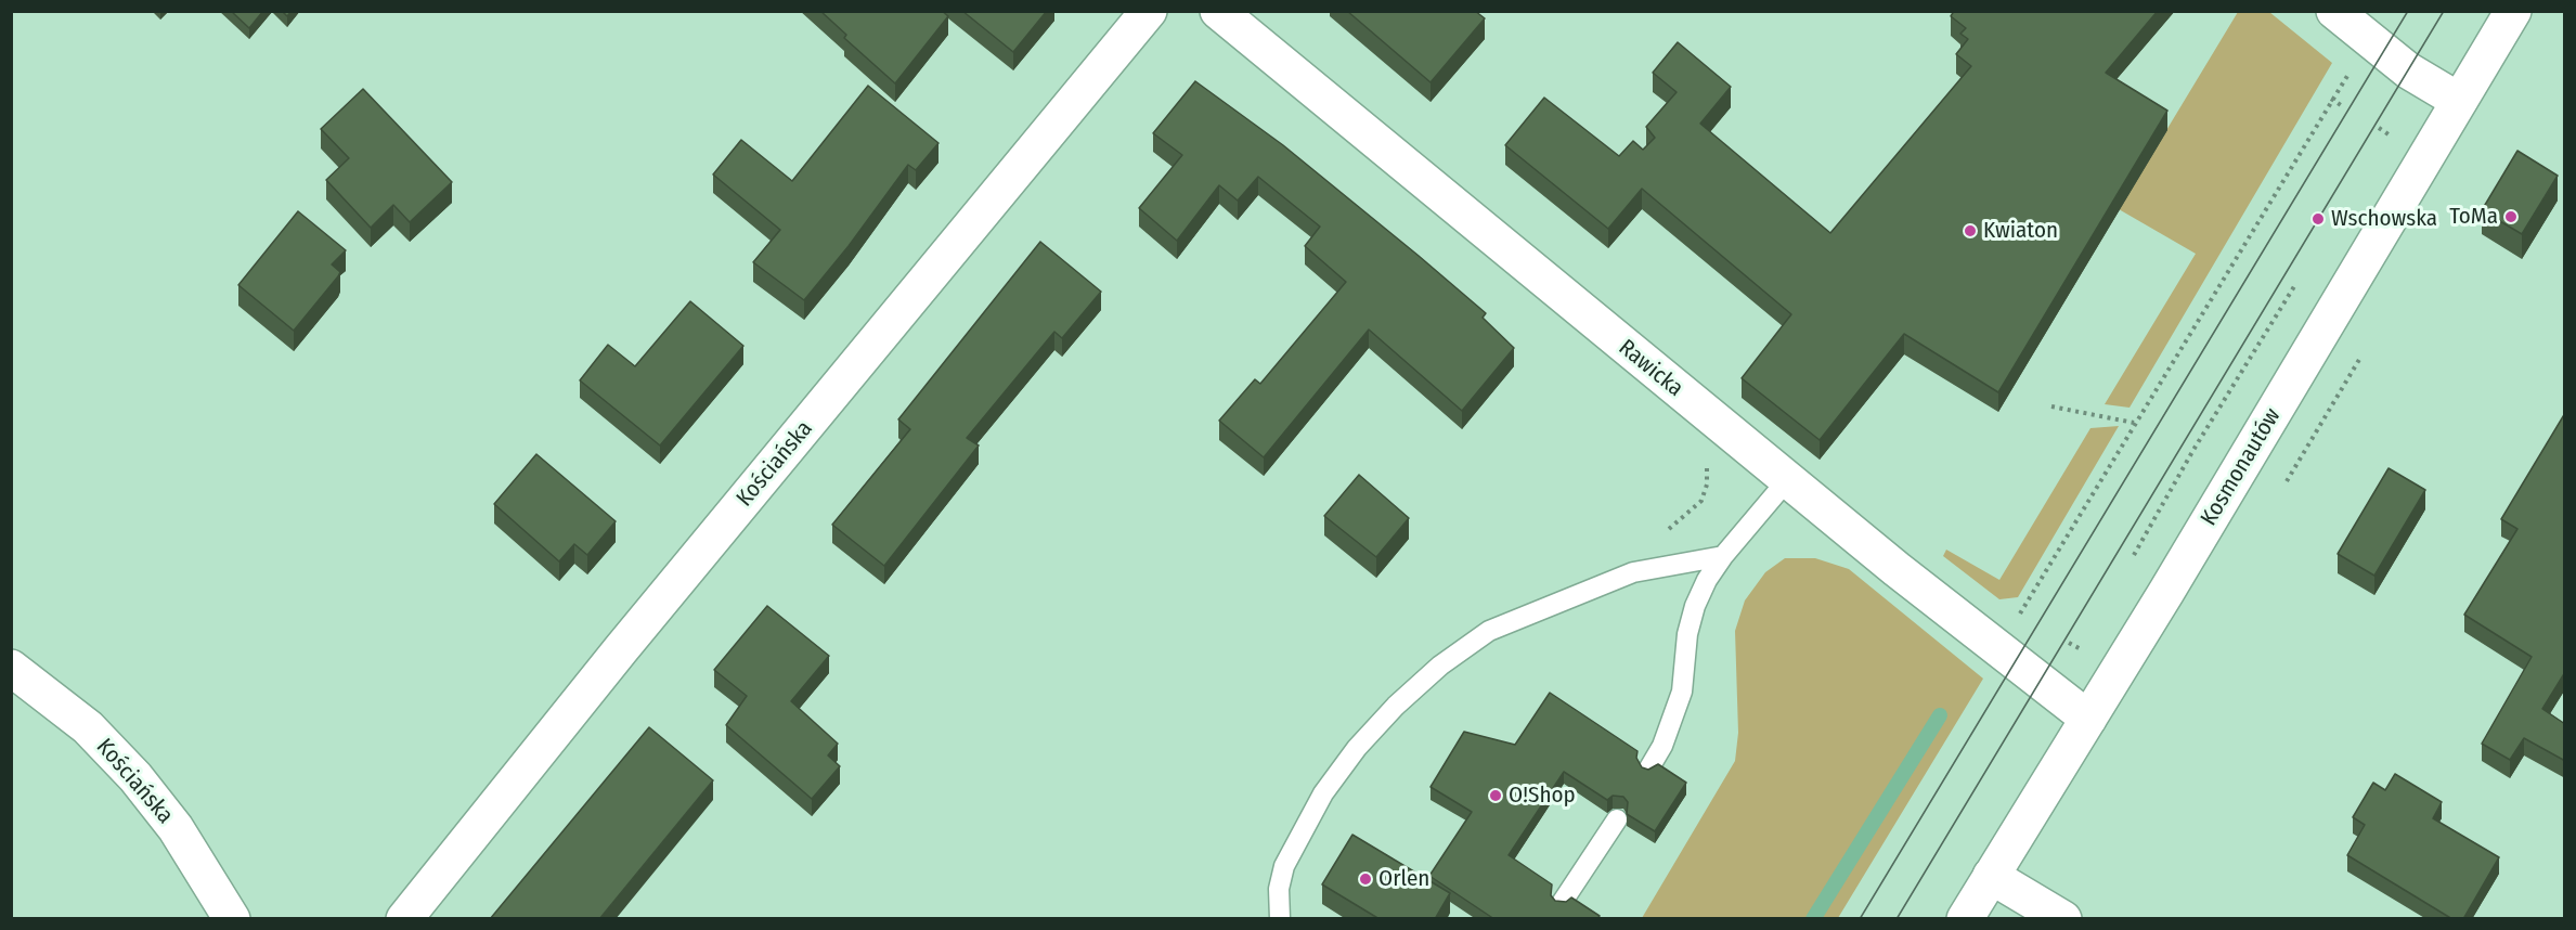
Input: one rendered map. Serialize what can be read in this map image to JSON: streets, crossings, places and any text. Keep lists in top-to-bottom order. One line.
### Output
{"streets":{"street":["Rawicka","Kościańska","Kosmonautów"]},"crossings":[["Rawicka","Kosmonautów"]],"places":["ToMa","Wschowska","Kwiaton","O!Shop","Orlen"]}
